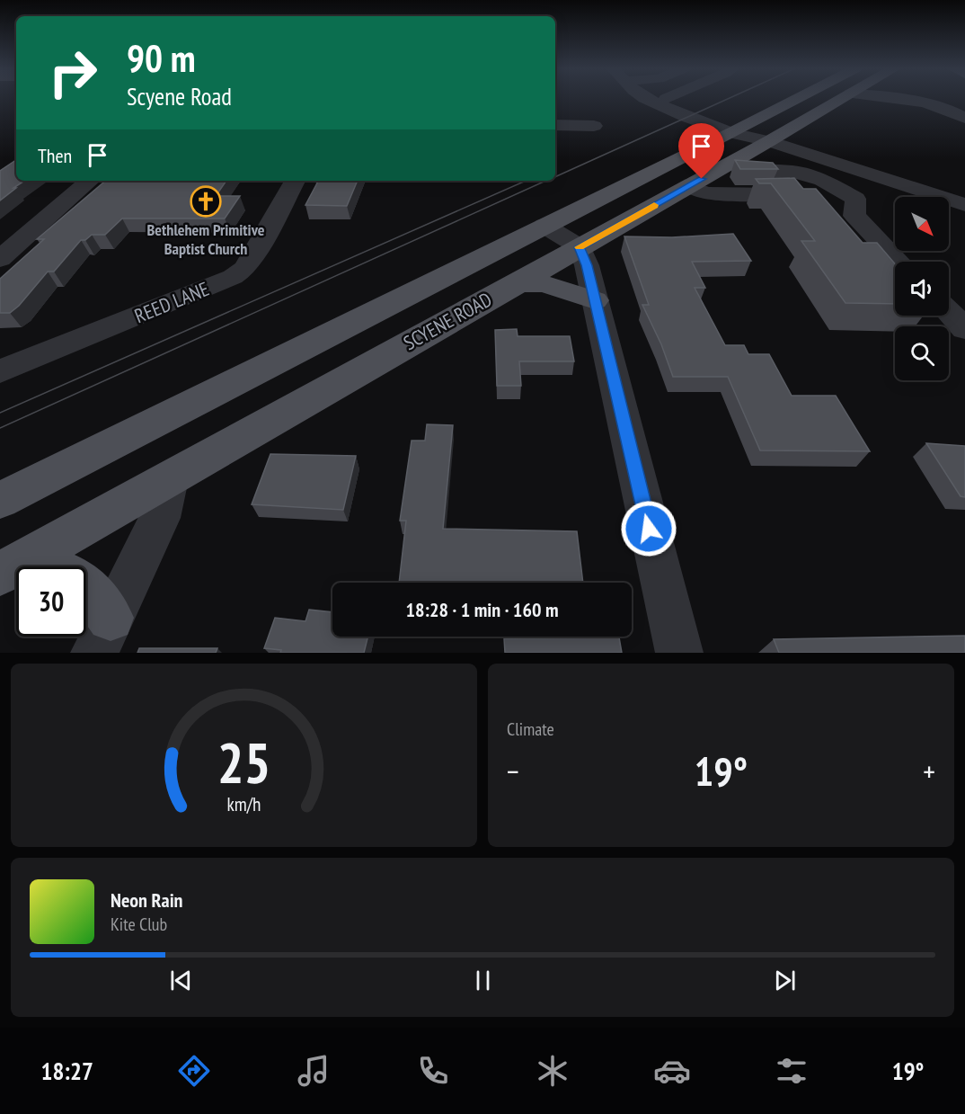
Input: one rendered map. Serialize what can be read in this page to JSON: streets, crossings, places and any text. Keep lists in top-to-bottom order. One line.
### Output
{"streets":{"main road":["SCYENE ROAD"],"street":["REED LANE"]},"places":{"church":["Bethlehem Primitive Baptist Church"]},"north":"bottom right","page":{"turn":["90 m","Scyene Road"],"then":"Then","limit":"30","trip":"18:28 · 1 min · 160 m","tile":"Climate","heat":["−","19°","+"],"song":["Neon Rain","Kite Club"],"tabs":["18:27","19°"],"gauge":["25","km/h"]}}
